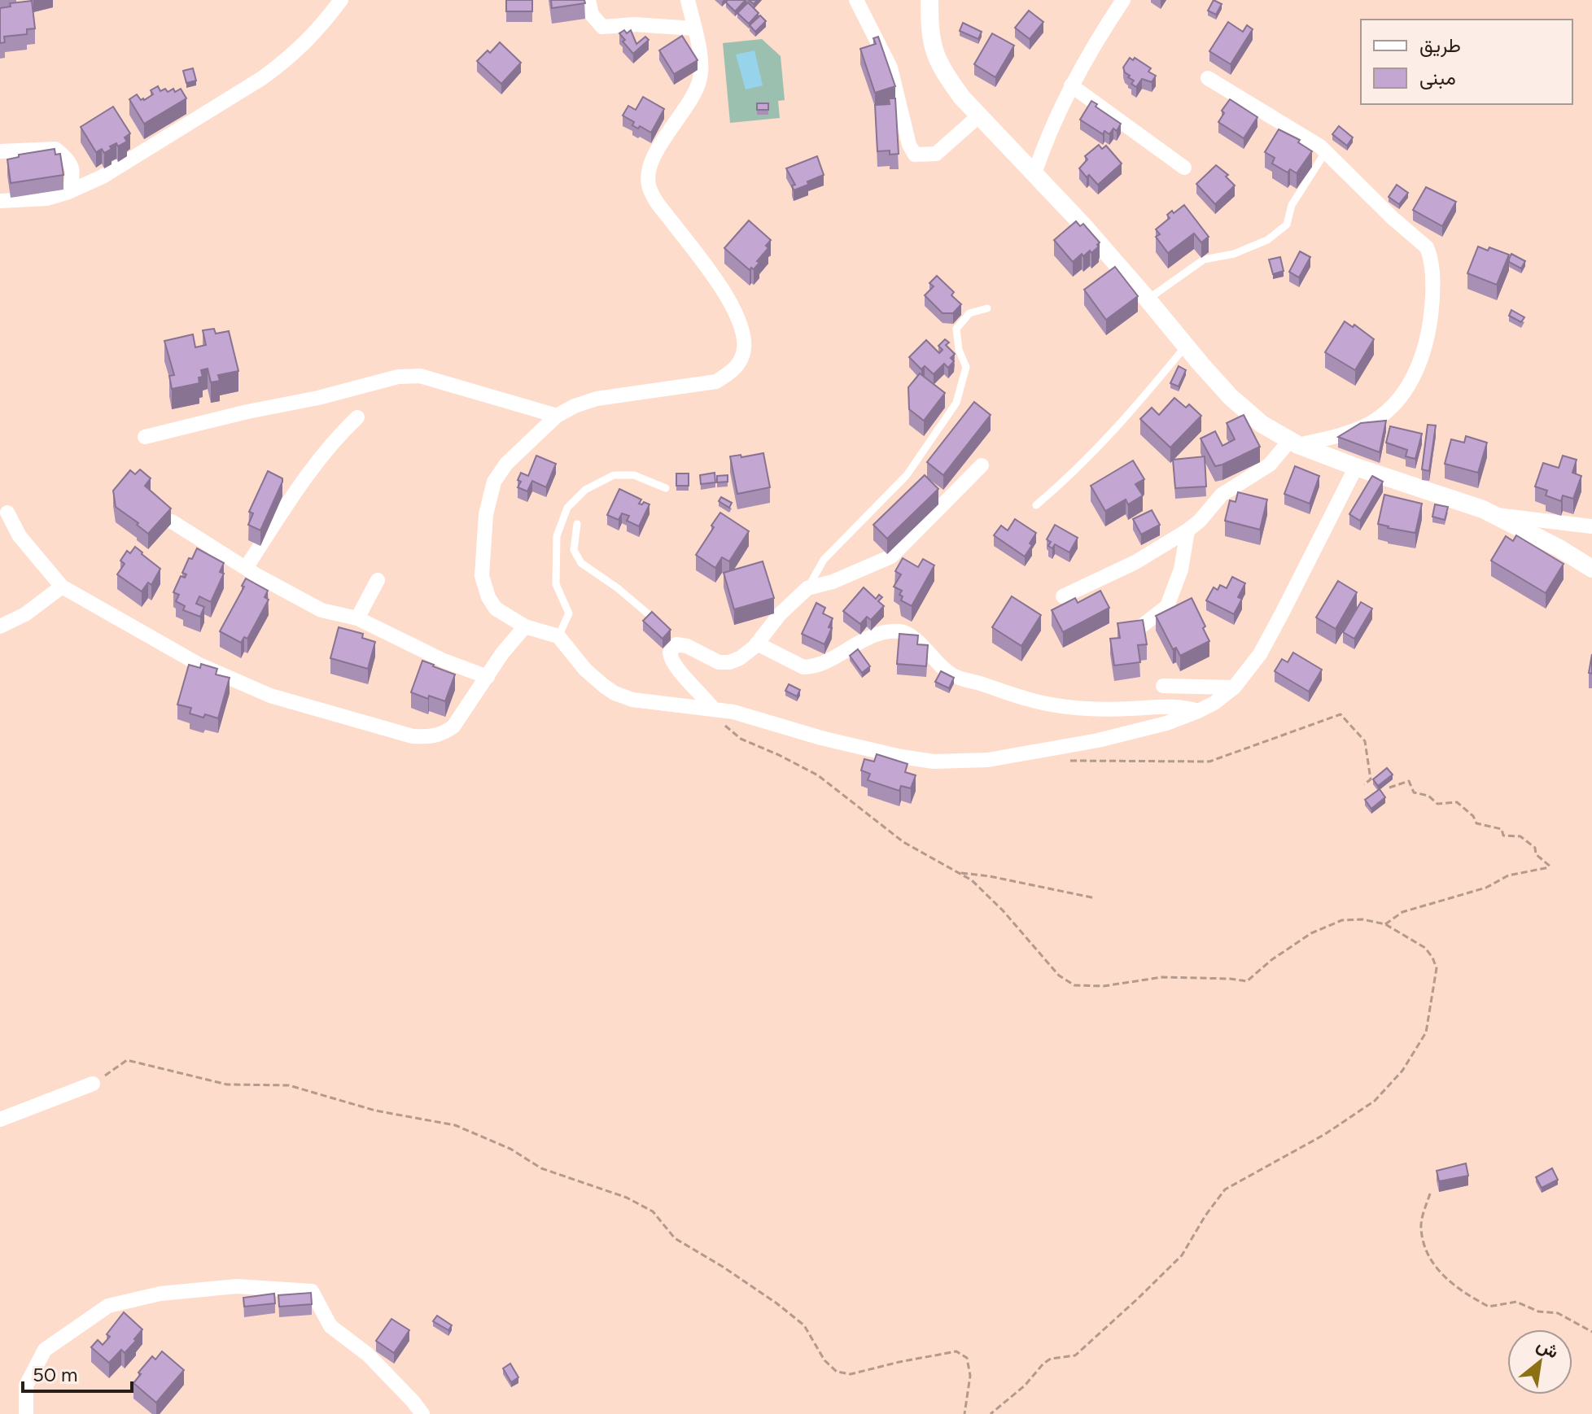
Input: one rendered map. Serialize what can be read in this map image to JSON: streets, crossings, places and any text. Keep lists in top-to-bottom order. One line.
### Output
{"legend":["طريق","مبنى"],"scale_bar":"50 m","north":"top right"}
